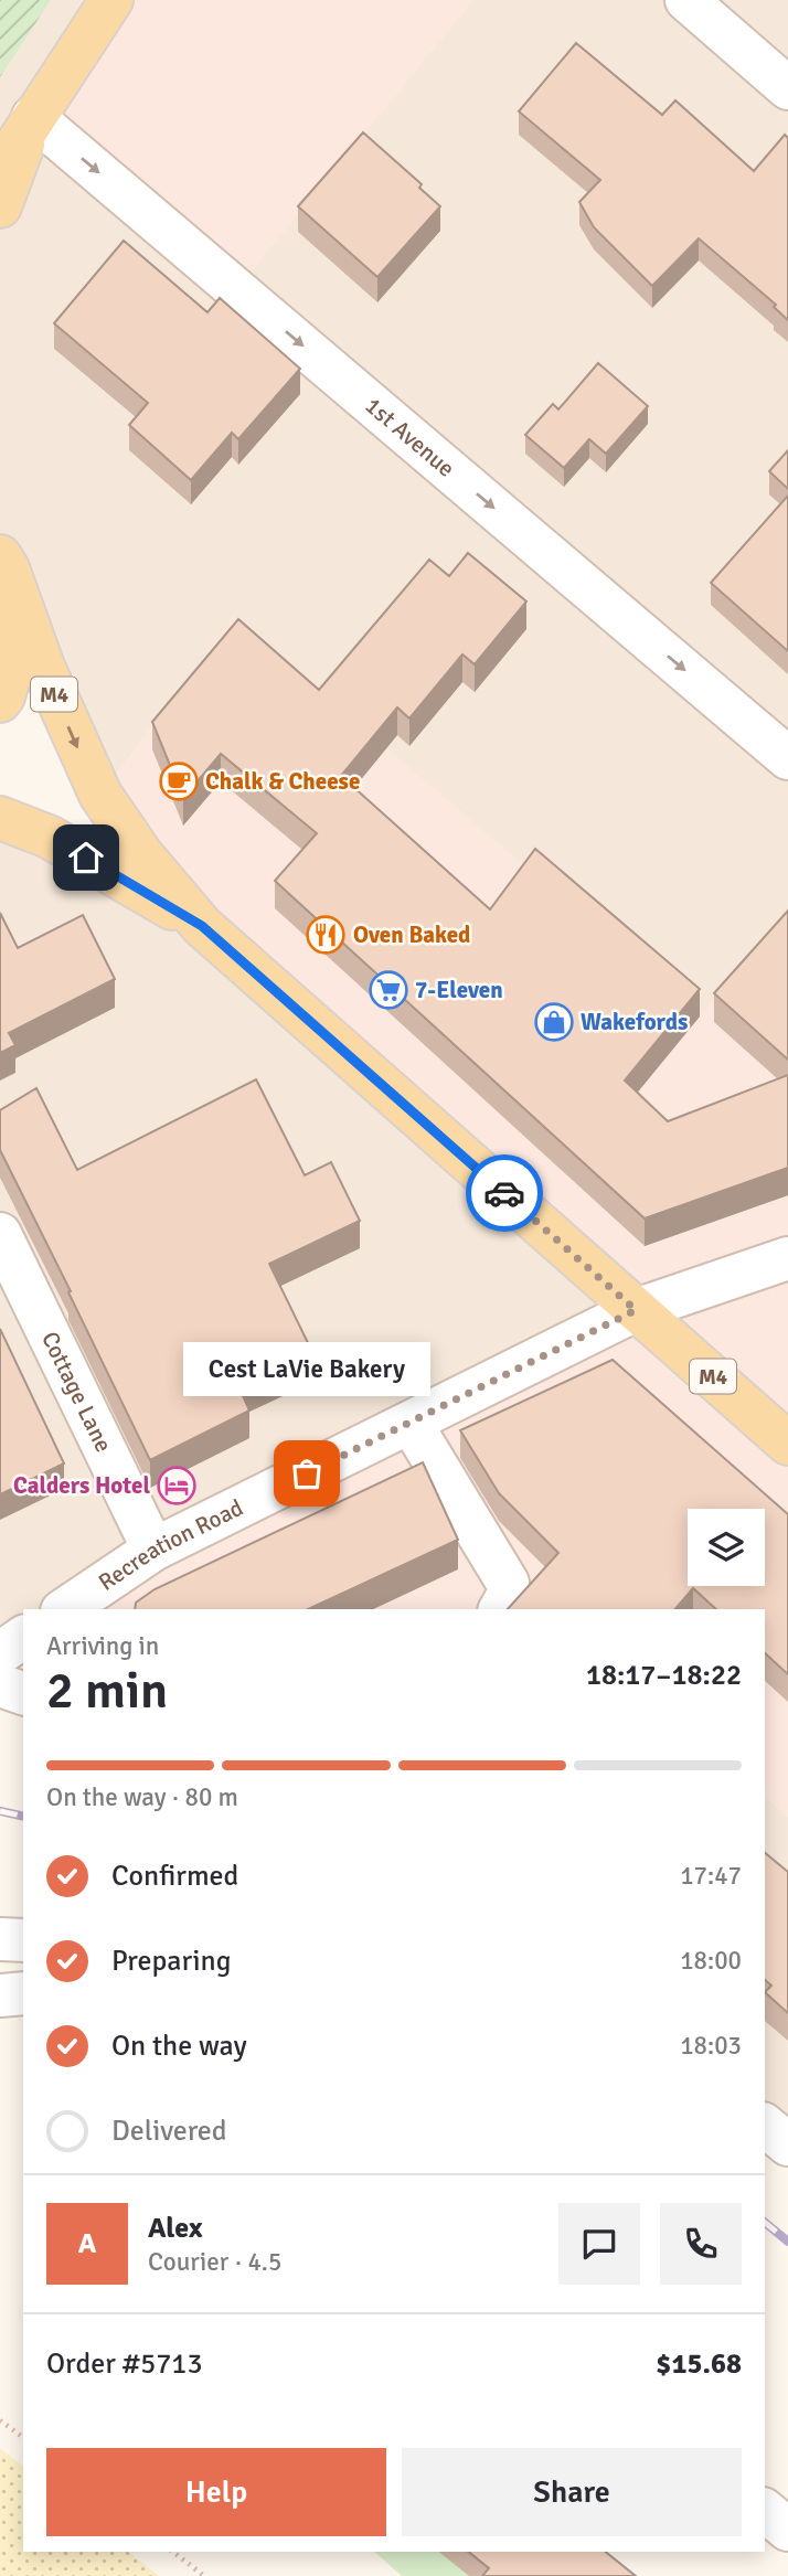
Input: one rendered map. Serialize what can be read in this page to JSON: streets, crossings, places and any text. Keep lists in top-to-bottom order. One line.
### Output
{"streets":{"main road":["M4"],"street":["1st Avenue","Cottage Lane","Recreation Road"]},"crossings":[["M4","Recreation Road"],["Cottage Lane","Recreation Road"]],"one_way":["1st Avenue"],"places":{"cafe":["Chalk & Cheese"],"restaurant":["Oven Baked"],"supermarket":["7-Eleven"],"shop":["Wakefords"],"other":["Cest LaVie Bakery"],"hotel":["Calders Hotel"]},"page":{"bubble":"Cest LaVie Bakery","heading":["2 min","Arriving in","18:17–18:22"],"panel":["Alex","Courier · 4.5","Order #5713","$15.68"],"bar":"On the way · 80 m","list":[["Confirmed","17:47"],["Preparing","18:00"],["On the way","18:03"],"Delivered"],"round":"A","buttons":["Help","Share"]}}
